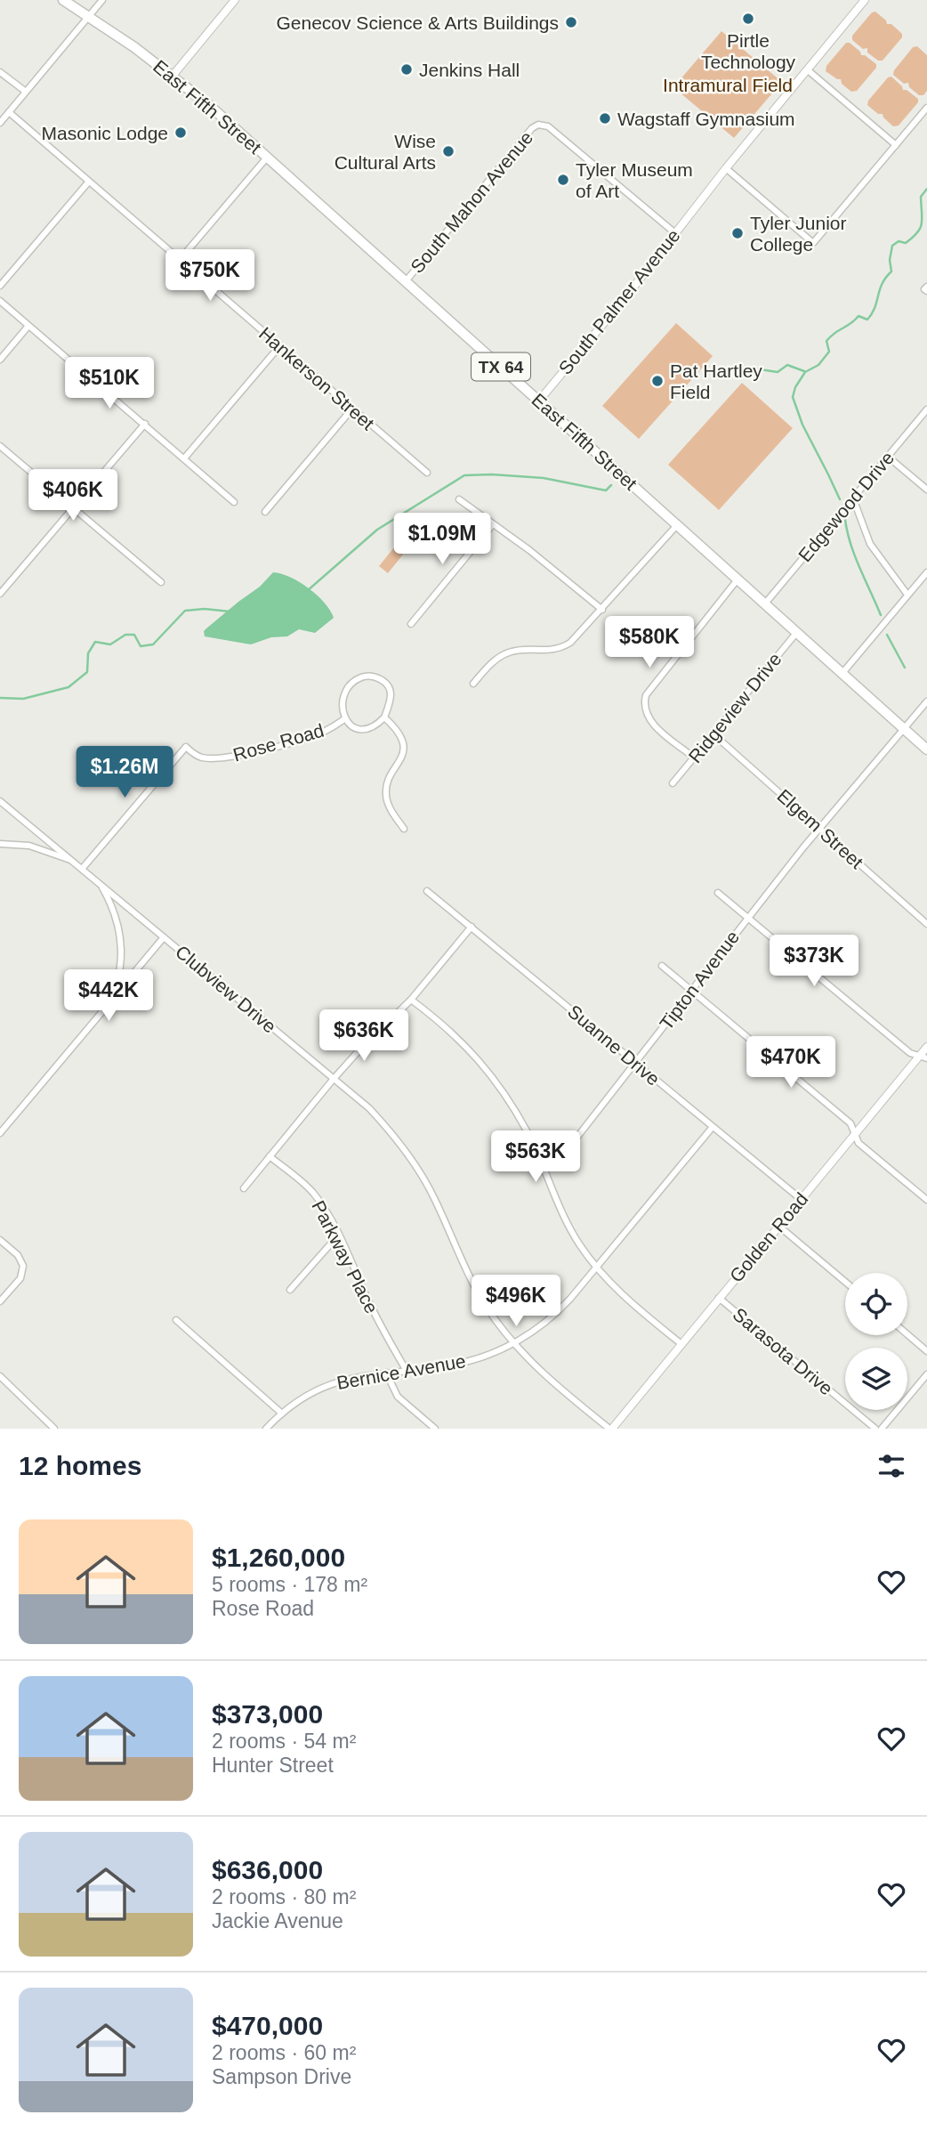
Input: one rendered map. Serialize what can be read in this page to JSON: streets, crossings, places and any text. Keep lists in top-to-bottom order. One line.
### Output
{"streets":{"main road":["East Fifth Street","TX 64"],"street":["South Mahon Avenue","South Palmer Avenue","Hankerson Street","Edgewood Drive","Ridgeview Drive","Rose Road","Elgem Street","Tipton Avenue","Clubview Drive","Suanne Drive","Golden Road","Parkway Place","Sarasota Drive","Bernice Avenue"]},"crossings":[["East Fifth Street","South Mahon Avenue"],["East Fifth Street","South Palmer Avenue"],["East Fifth Street","Edgewood Drive"],["East Fifth Street","Ridgeview Drive"],["East Fifth Street","Tipton Avenue"],["South Mahon Avenue","South Palmer Avenue"],["Ridgeview Drive","Elgem Street"],["Rose Road","Clubview Drive"],["Elgem Street","Tipton Avenue"],["Tipton Avenue","Suanne Drive"],["Clubview Drive","Golden Road"],["Clubview Drive","Bernice Avenue"],["Suanne Drive","Golden Road"],["Suanne Drive","Bernice Avenue"],["Golden Road","Sarasota Drive"],["Parkway Place","Bernice Avenue"]],"parks":["Intramural Field"],"places":["Pirtle Technology","Genecov Science & Arts Buildings","Jenkins Hall","Wagstaff Gymnasium","Masonic Lodge","Wise Cultural Arts","Tyler Museum of Art","Tyler Junior College","Pat Hartley Field"],"page":{"price":["$750K","$510K","$406K","$1.09M","$580K","$1.26M","$373K","$442K","$636K","$470K","$563K","$496K"],"heading":"12 homes","list":[{"name":"$1,260,000","note":"5 rooms · 178 m² · Rose Road"},{"name":"$373,000","note":"2 rooms · 54 m² · Hunter Street"},{"name":"$636,000","note":"2 rooms · 80 m² · Jackie Avenue"},{"name":"$470,000","note":"2 rooms · 60 m² · Sampson Drive"}]}}
